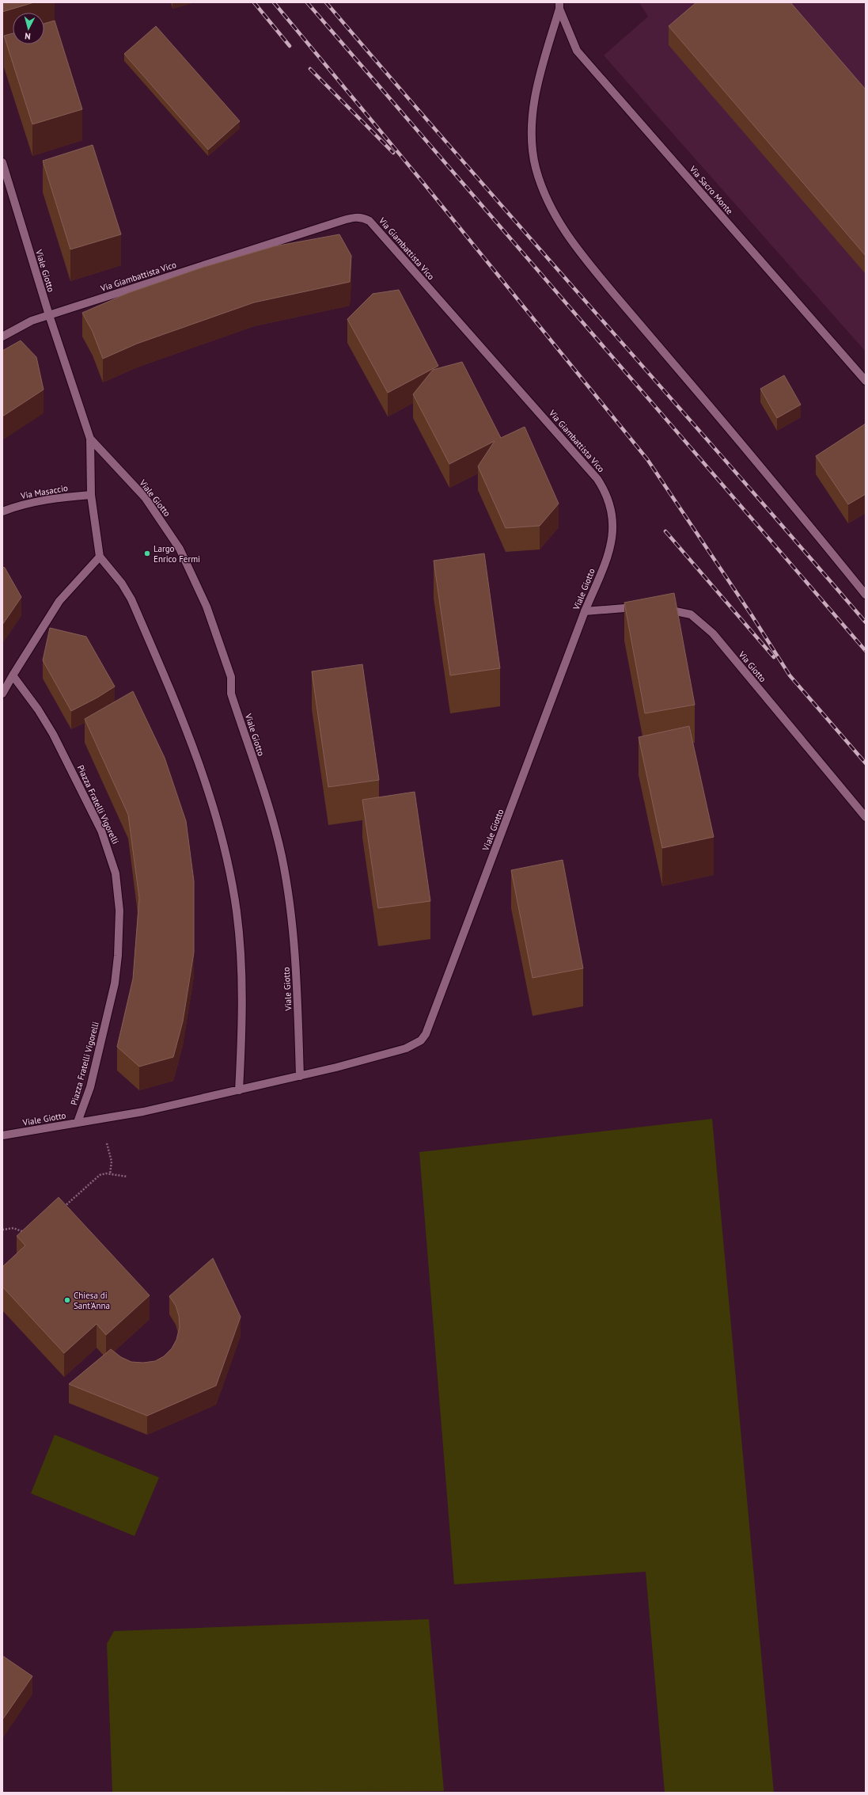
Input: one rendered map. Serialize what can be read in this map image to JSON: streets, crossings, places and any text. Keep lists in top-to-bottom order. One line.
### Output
{"streets":{"street":["Via Sacro Monte","Via Giambattista Vico","Viale Giotto","Via Masaccio","Via Giotto","Piazza Fratelli Vigorelli"]},"crossings":[["Via Giambattista Vico","Viale Giotto"],["Viale Giotto","Via Masaccio"],["Viale Giotto","Piazza Fratelli Vigorelli"]],"places":["Largo Enrico Fermi","Chiesa di Sant'Anna"],"north":"bottom"}
